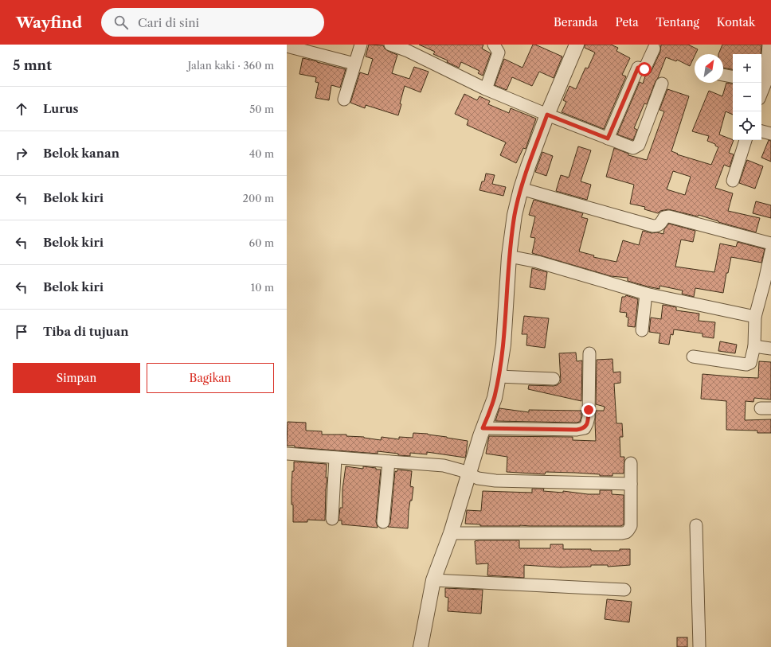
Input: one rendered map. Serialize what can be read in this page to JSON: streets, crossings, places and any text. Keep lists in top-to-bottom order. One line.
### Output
{"north":"top right","page":{"header":"Wayfind","search":"Cari di sini","nav":["Beranda","Peta","Tentang","Kontak"],"heading":["5 mnt","Jalan kaki · 360 m"],"map_buttons":["+","−"],"list":[["Lurus","50 m"],["Belok kanan","40 m"],["Belok kiri","200 m"],["Belok kiri","60 m"],["Belok kiri","10 m"],"Tiba di tujuan"],"buttons":["Simpan","Bagikan"]}}
